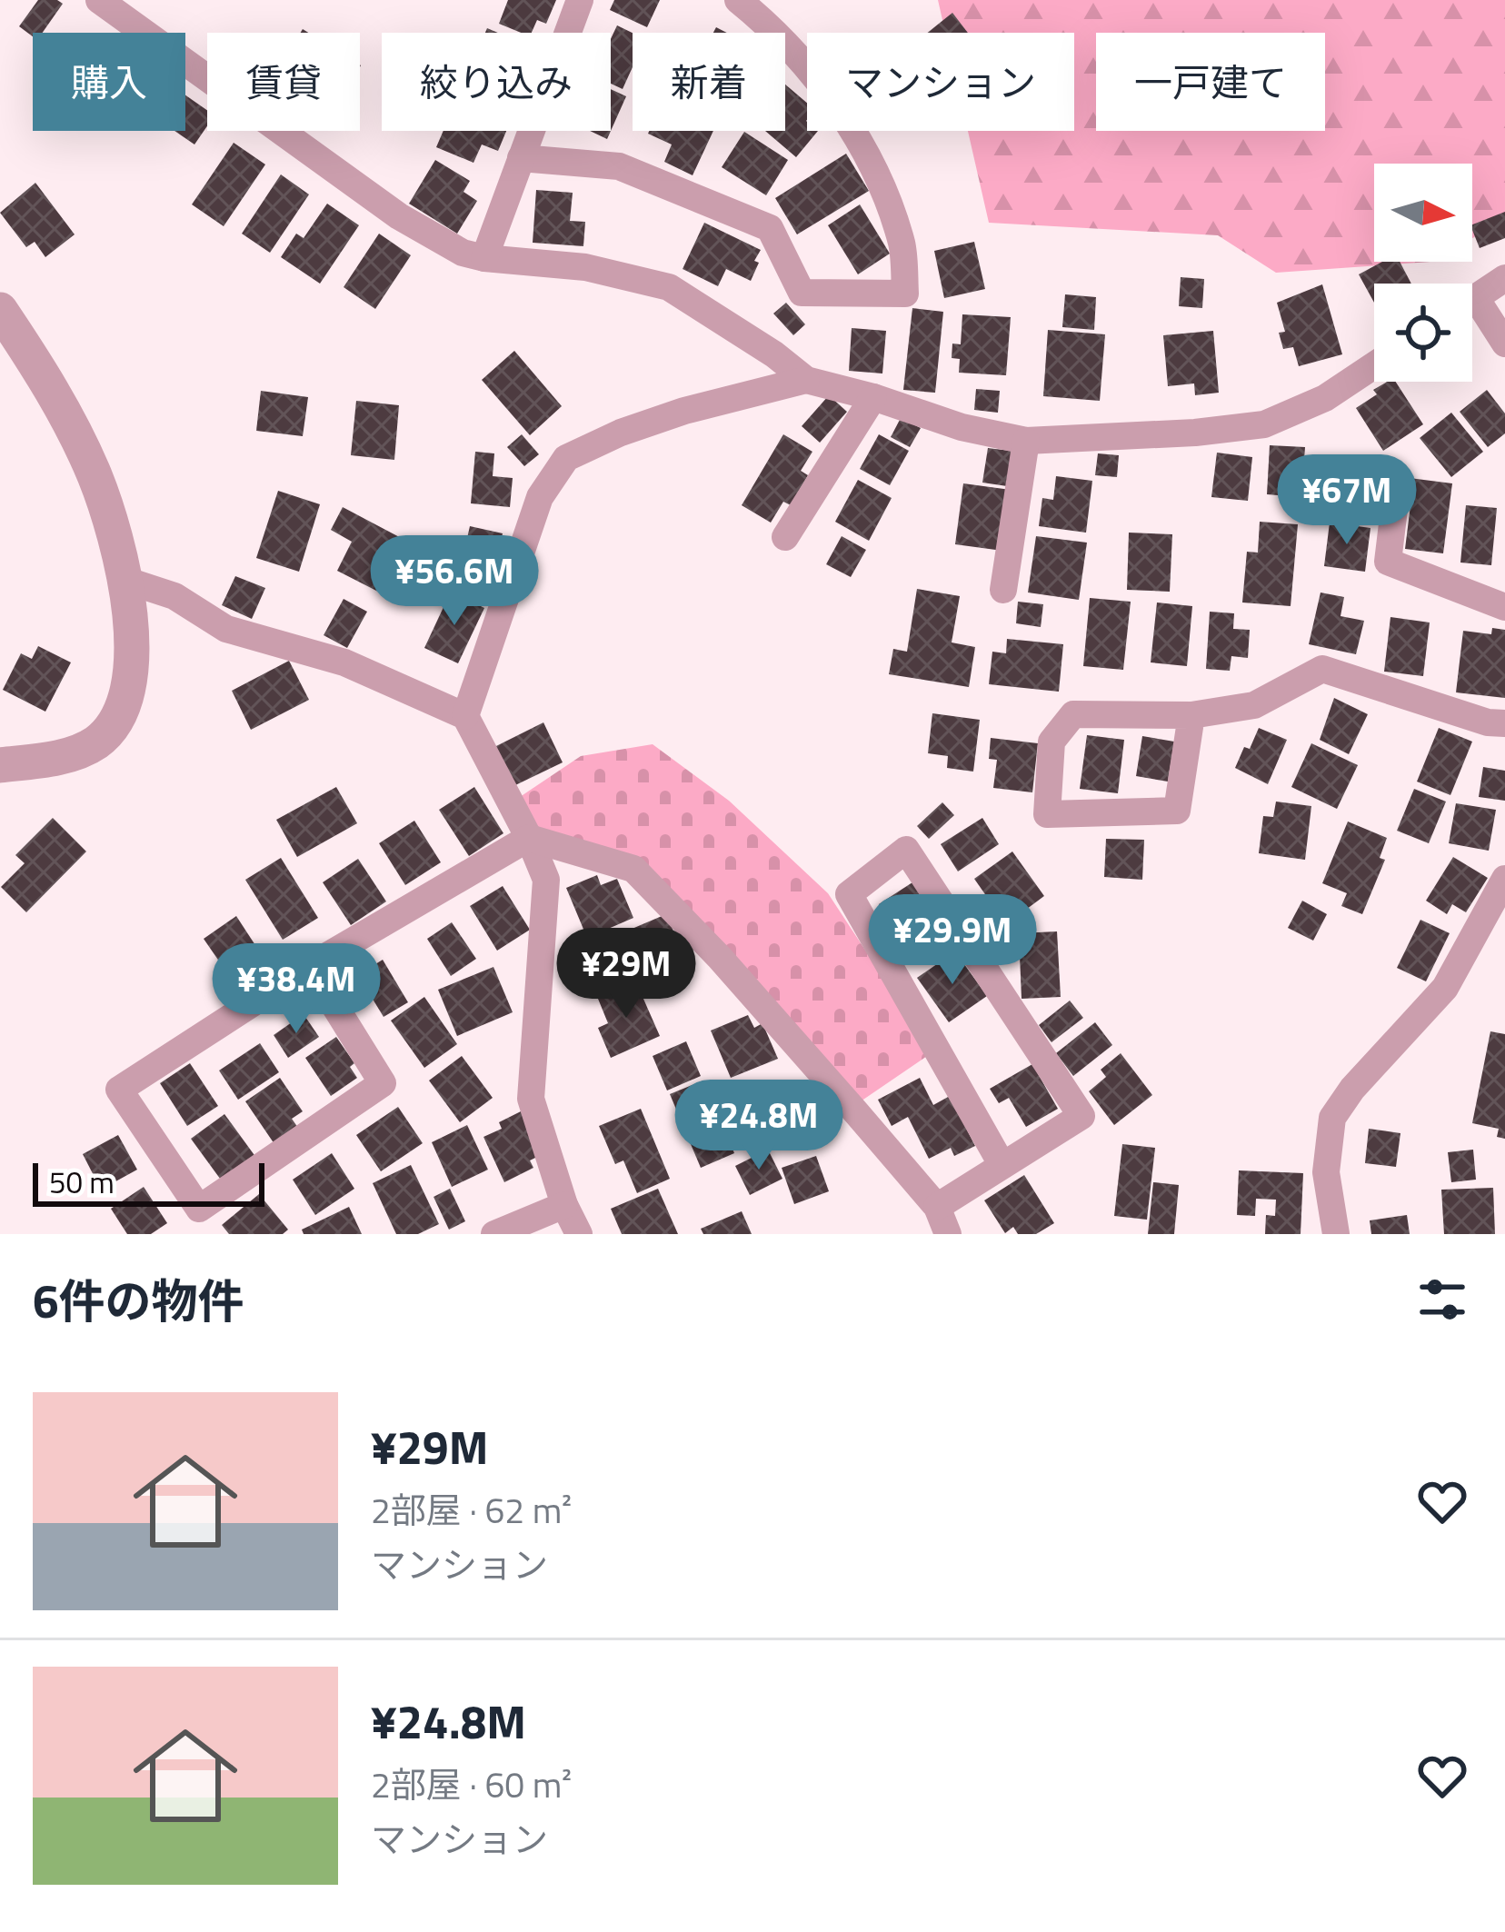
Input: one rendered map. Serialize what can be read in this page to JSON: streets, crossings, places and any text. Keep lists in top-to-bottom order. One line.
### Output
{"scale_bar":"50 m","north":"right","page":{"chip":["購入","賃貸","絞り込み","新着","マンション","一戸建て"],"price":["¥67M","¥56.6M","¥29.9M","¥29M","¥38.4M","¥24.8M"],"scale":"50 m","heading":"6件の物件","list":[{"name":"¥29M","note":"2部屋 · 62 m² · マンション"},{"name":"¥24.8M","note":"2部屋 · 60 m² · マンション"}]}}
